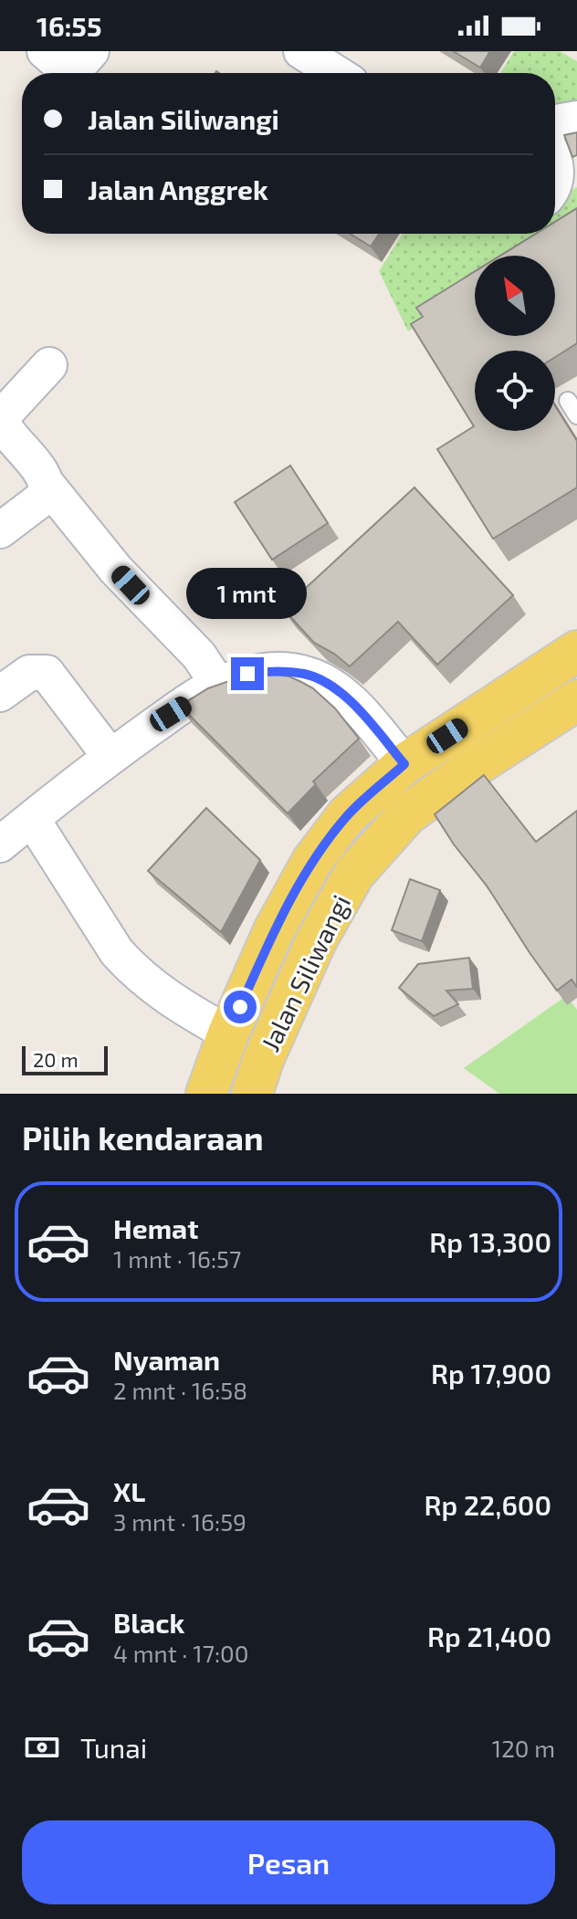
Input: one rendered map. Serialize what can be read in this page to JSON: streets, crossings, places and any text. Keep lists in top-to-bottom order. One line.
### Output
{"streets":{"main road":["Jalan Siliwangi"]},"scale_bar":"20 m","north":"top left","page":{"status":"16:55","banner":["Jalan Siliwangi","Jalan Anggrek"],"bubble":"1 mnt","scale":"20 m","heading":"Pilih kendaraan","list":[{"name":"Hemat","note":"1 mnt · 16:57","value":"Rp 13,300"},{"name":"Nyaman","note":"2 mnt · 16:58","value":"Rp 17,900"},{"name":"XL","note":"3 mnt · 16:59","value":"Rp 22,600"},{"name":"Black","note":"4 mnt · 17:00","value":"Rp 21,400"}],"pay":["Tunai","120 m"],"buttons":"Pesan"}}
